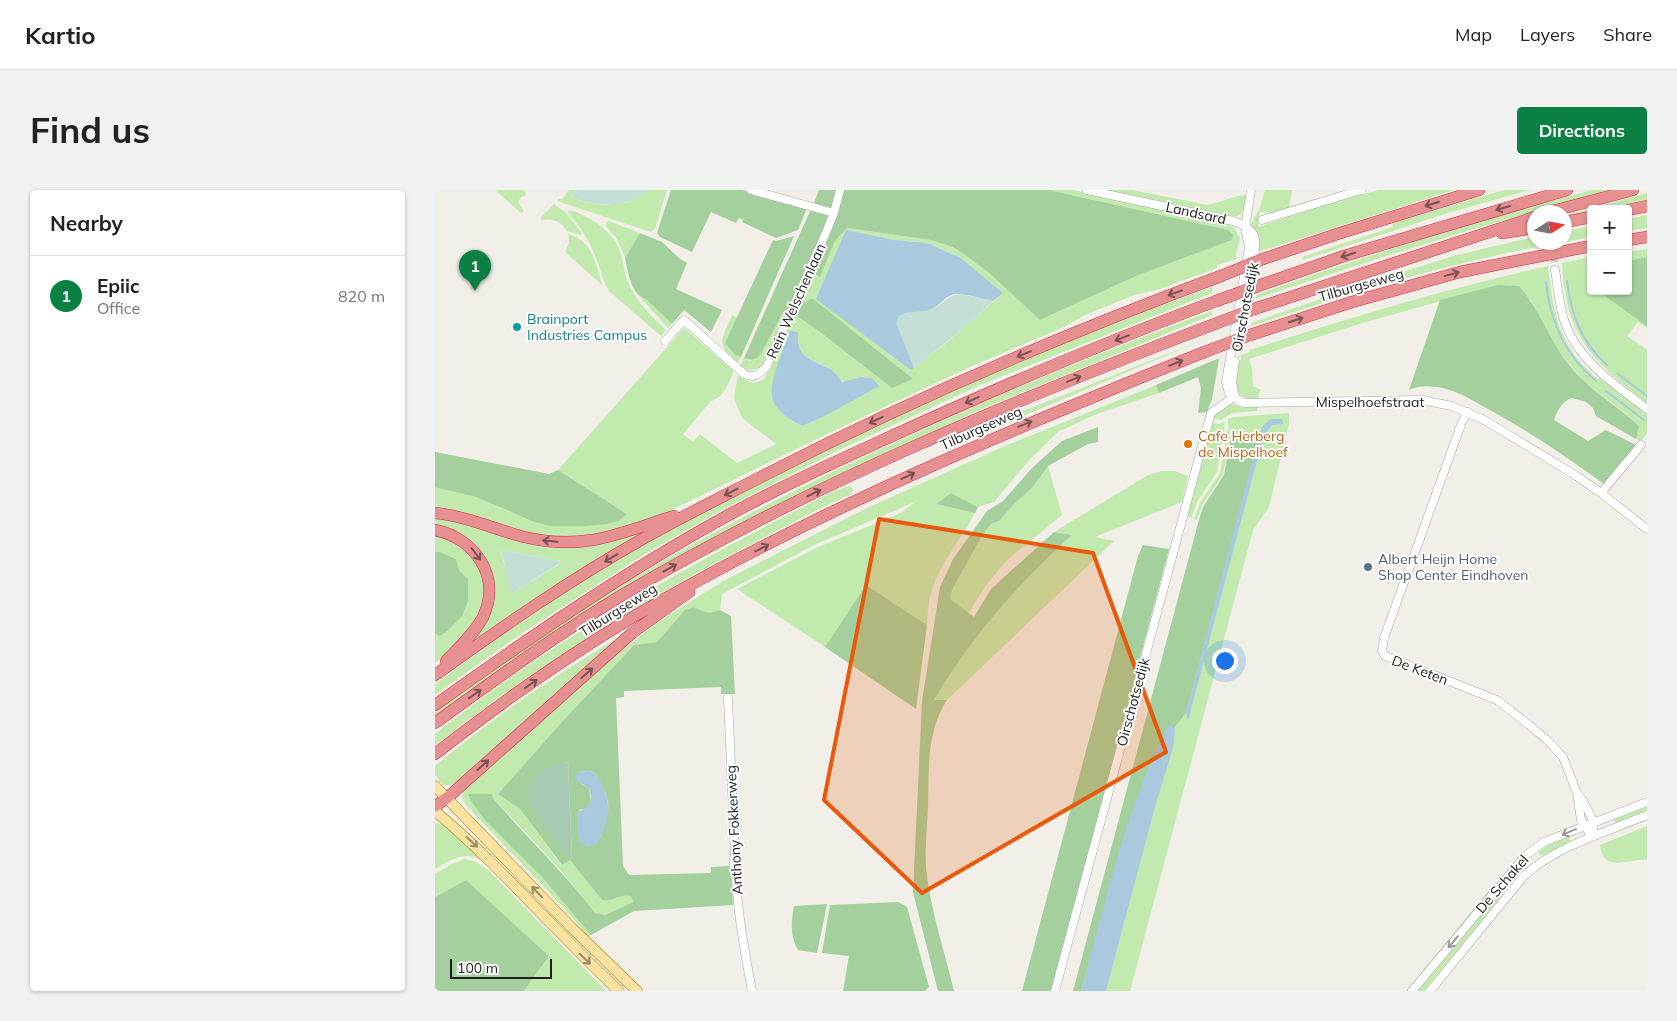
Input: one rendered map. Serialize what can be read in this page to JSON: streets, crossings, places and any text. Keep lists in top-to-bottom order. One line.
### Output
{"streets":{"highway":["Tilburgseweg"],"street":["Landsard","Rein Welschenlaan","Oirschotsedijk","Mispelhoefstraat","De Keten","Anthony Fokkerweg","De Schakel"]},"crossings":[["Landsard","Oirschotsedijk"],["Oirschotsedijk","Mispelhoefstraat"],["Mispelhoefstraat","De Keten"],["De Keten","De Schakel"]],"places":["Brainport Industries Campus","Cafe Herberg de Mispelhoef","Albert Heijn Home Shop Center Eindhoven"],"scale_bar":"100 m","north":"right","page":{"header":"Kartio","nav":["Map","Layers","Share"],"buttons":"Directions","title":"Find us","heading":"Nearby","map_buttons":["+","−"],"pins":"1","list":[{"mark":"1","name":"Epiic","note":"Office","value":"820 m"}],"scale":"100 m"}}
